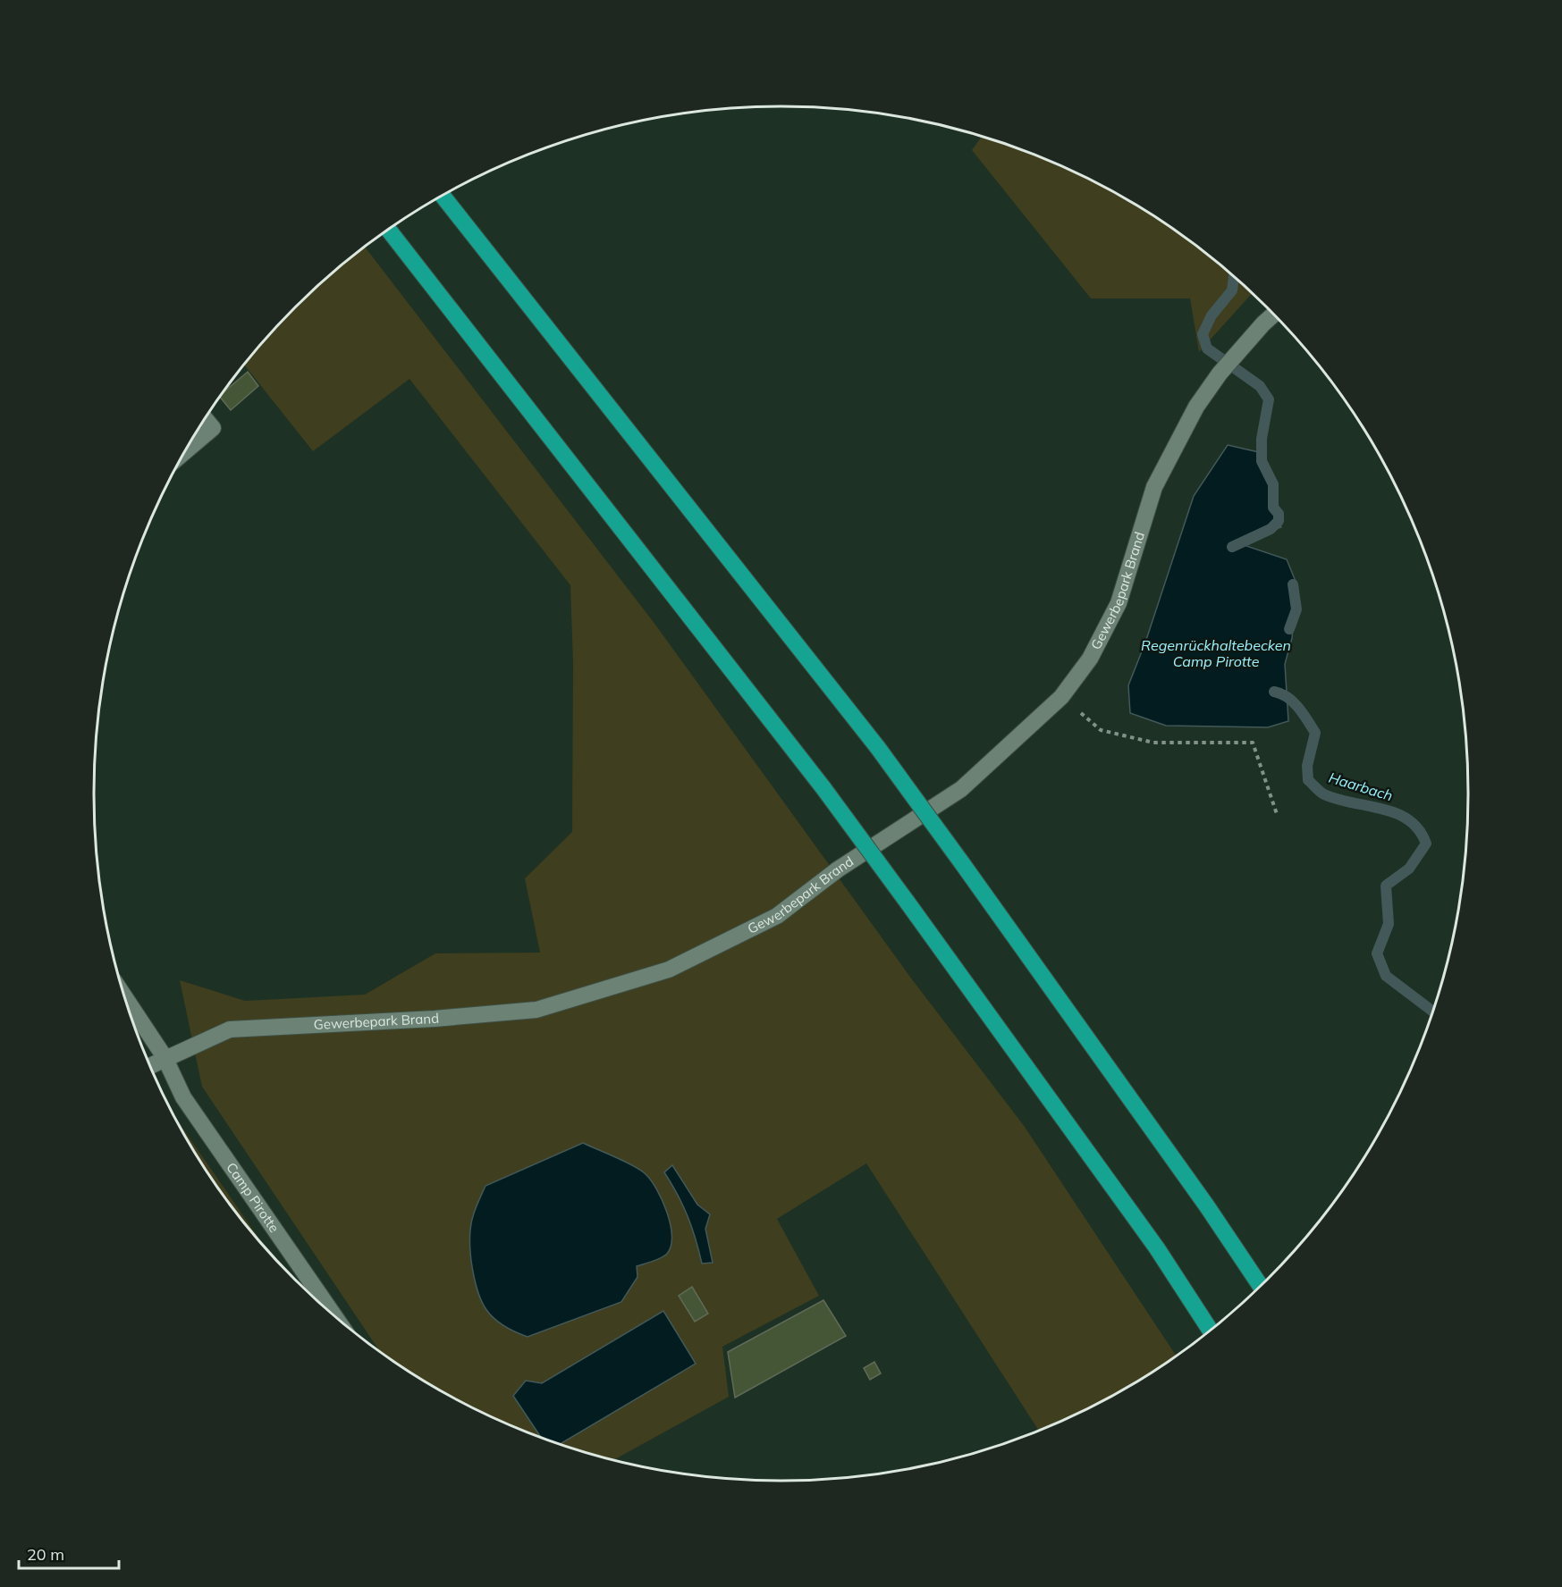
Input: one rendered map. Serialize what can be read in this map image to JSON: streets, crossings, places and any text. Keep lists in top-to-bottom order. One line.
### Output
{"streets":{"street":["Gewerbepark Brand","Camp Pirotte"]},"crossings":[["Gewerbepark Brand","Camp Pirotte"]],"water":["Regenrückhaltebecken Camp Pirotte","Haarbach"],"scale_bar":"20 m"}
